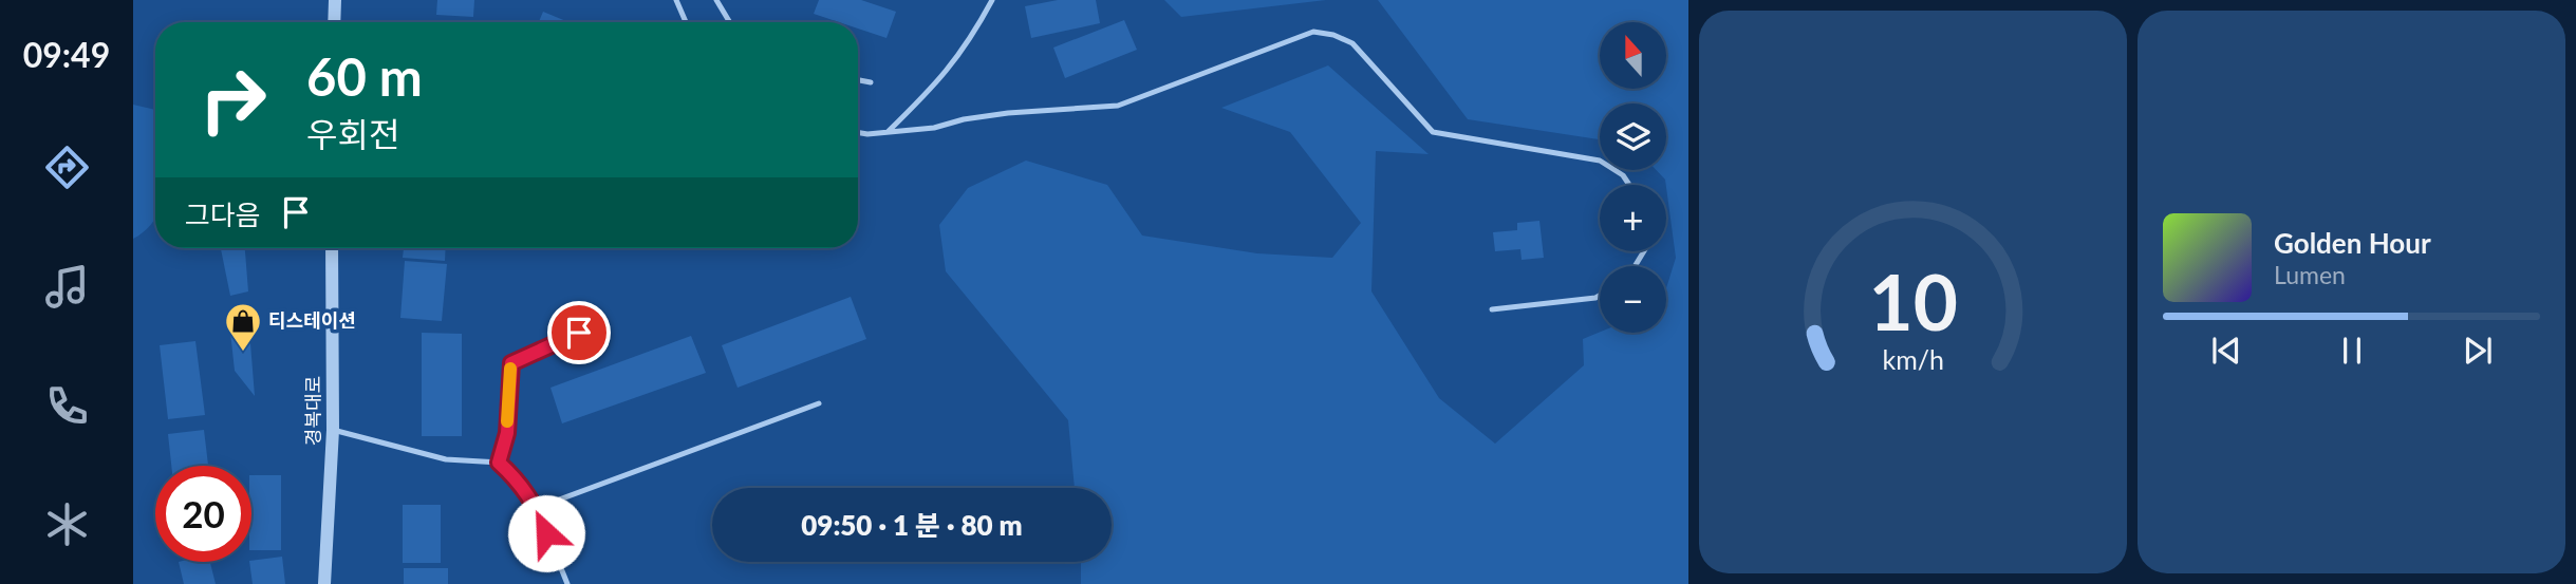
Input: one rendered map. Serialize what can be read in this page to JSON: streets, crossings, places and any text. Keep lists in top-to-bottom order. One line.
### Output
{"streets":{"street":["경복대로"]},"places":{"shop":["티스테이션"]},"north":"top","page":{"tabs":"09:49","map_buttons":["+","−"],"turn":["60 m","우회전"],"then":"그다음","song":["Golden Hour","Lumen"],"limit":"20","trip":"09:50 · 1 분 · 80 m","gauge":["10","km/h"]}}
